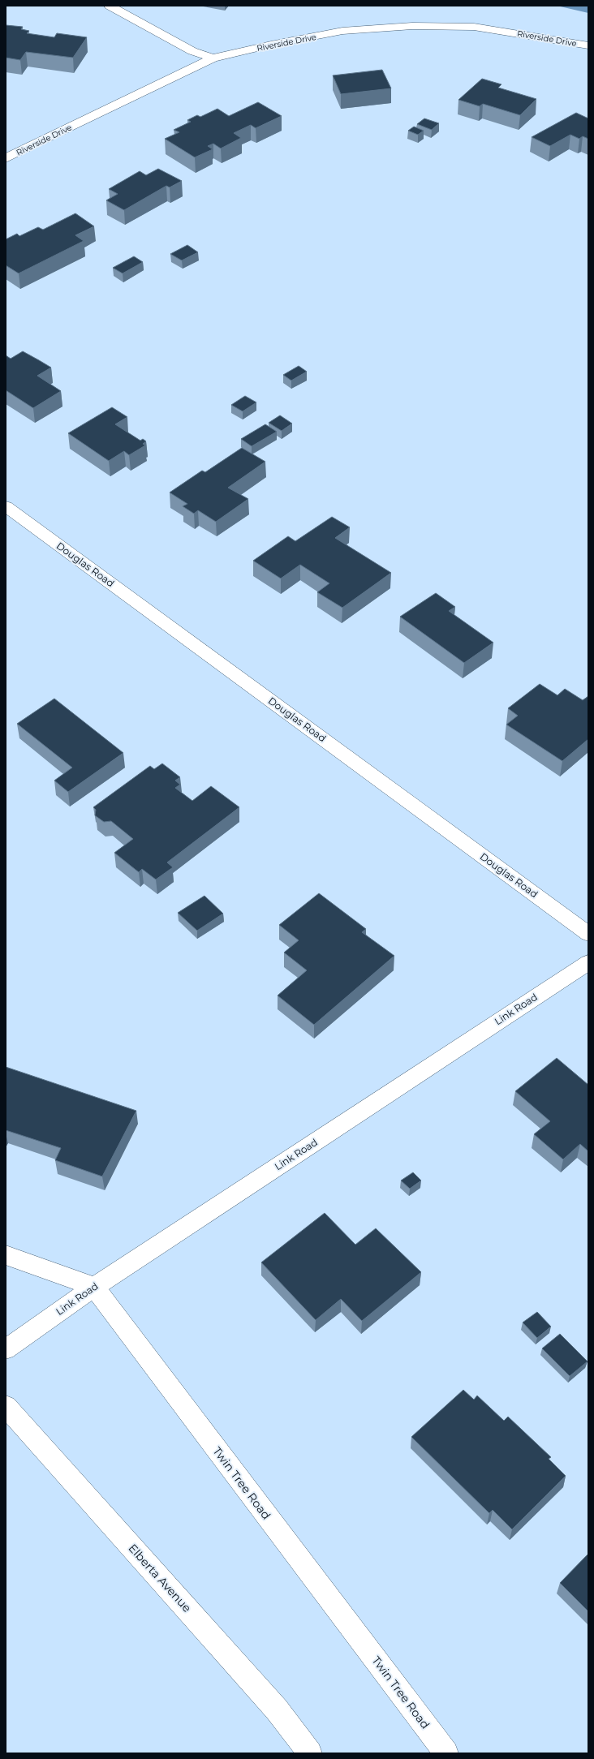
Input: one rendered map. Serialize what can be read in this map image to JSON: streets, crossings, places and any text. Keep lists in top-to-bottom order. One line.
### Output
{"streets":{"street":["Riverside Drive","Douglas Road","Link Road","Twin Tree Road","Elberta Avenue"]},"crossings":[["Link Road","Twin Tree Road"]]}
